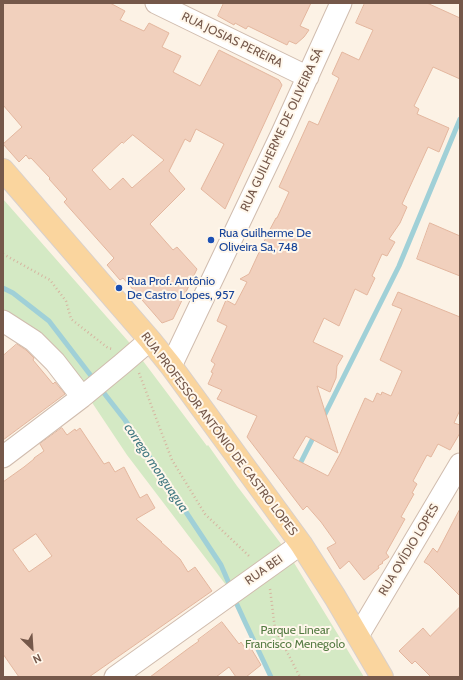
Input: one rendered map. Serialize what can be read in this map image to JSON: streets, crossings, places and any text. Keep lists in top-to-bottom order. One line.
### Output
{"streets":{"main road":["RUA PROFESSOR ANTÔNIO DE CASTRO LOPES"],"street":["RUA JOSIAS PEREIRA","RUA GUILHERME DE OLIVEIRA SÁ","RUA OVÍDIO LOPES","RUA BEI"]},"crossings":[["RUA JOSIAS PEREIRA","RUA GUILHERME DE OLIVEIRA SÁ"],["RUA GUILHERME DE OLIVEIRA SÁ","RUA PROFESSOR ANTÔNIO DE CASTRO LOPES"],["RUA PROFESSOR ANTÔNIO DE CASTRO LOPES","RUA OVÍDIO LOPES"],["RUA PROFESSOR ANTÔNIO DE CASTRO LOPES","RUA BEI"]],"water":["corrego monguagua"],"parks":["Parque Linear Francisco Menegolo"],"places":["Rua Guilherme De Oliveira Sa, 748","Rua Prof. Antônio De Castro Lopes, 957"],"north":"bottom right"}
